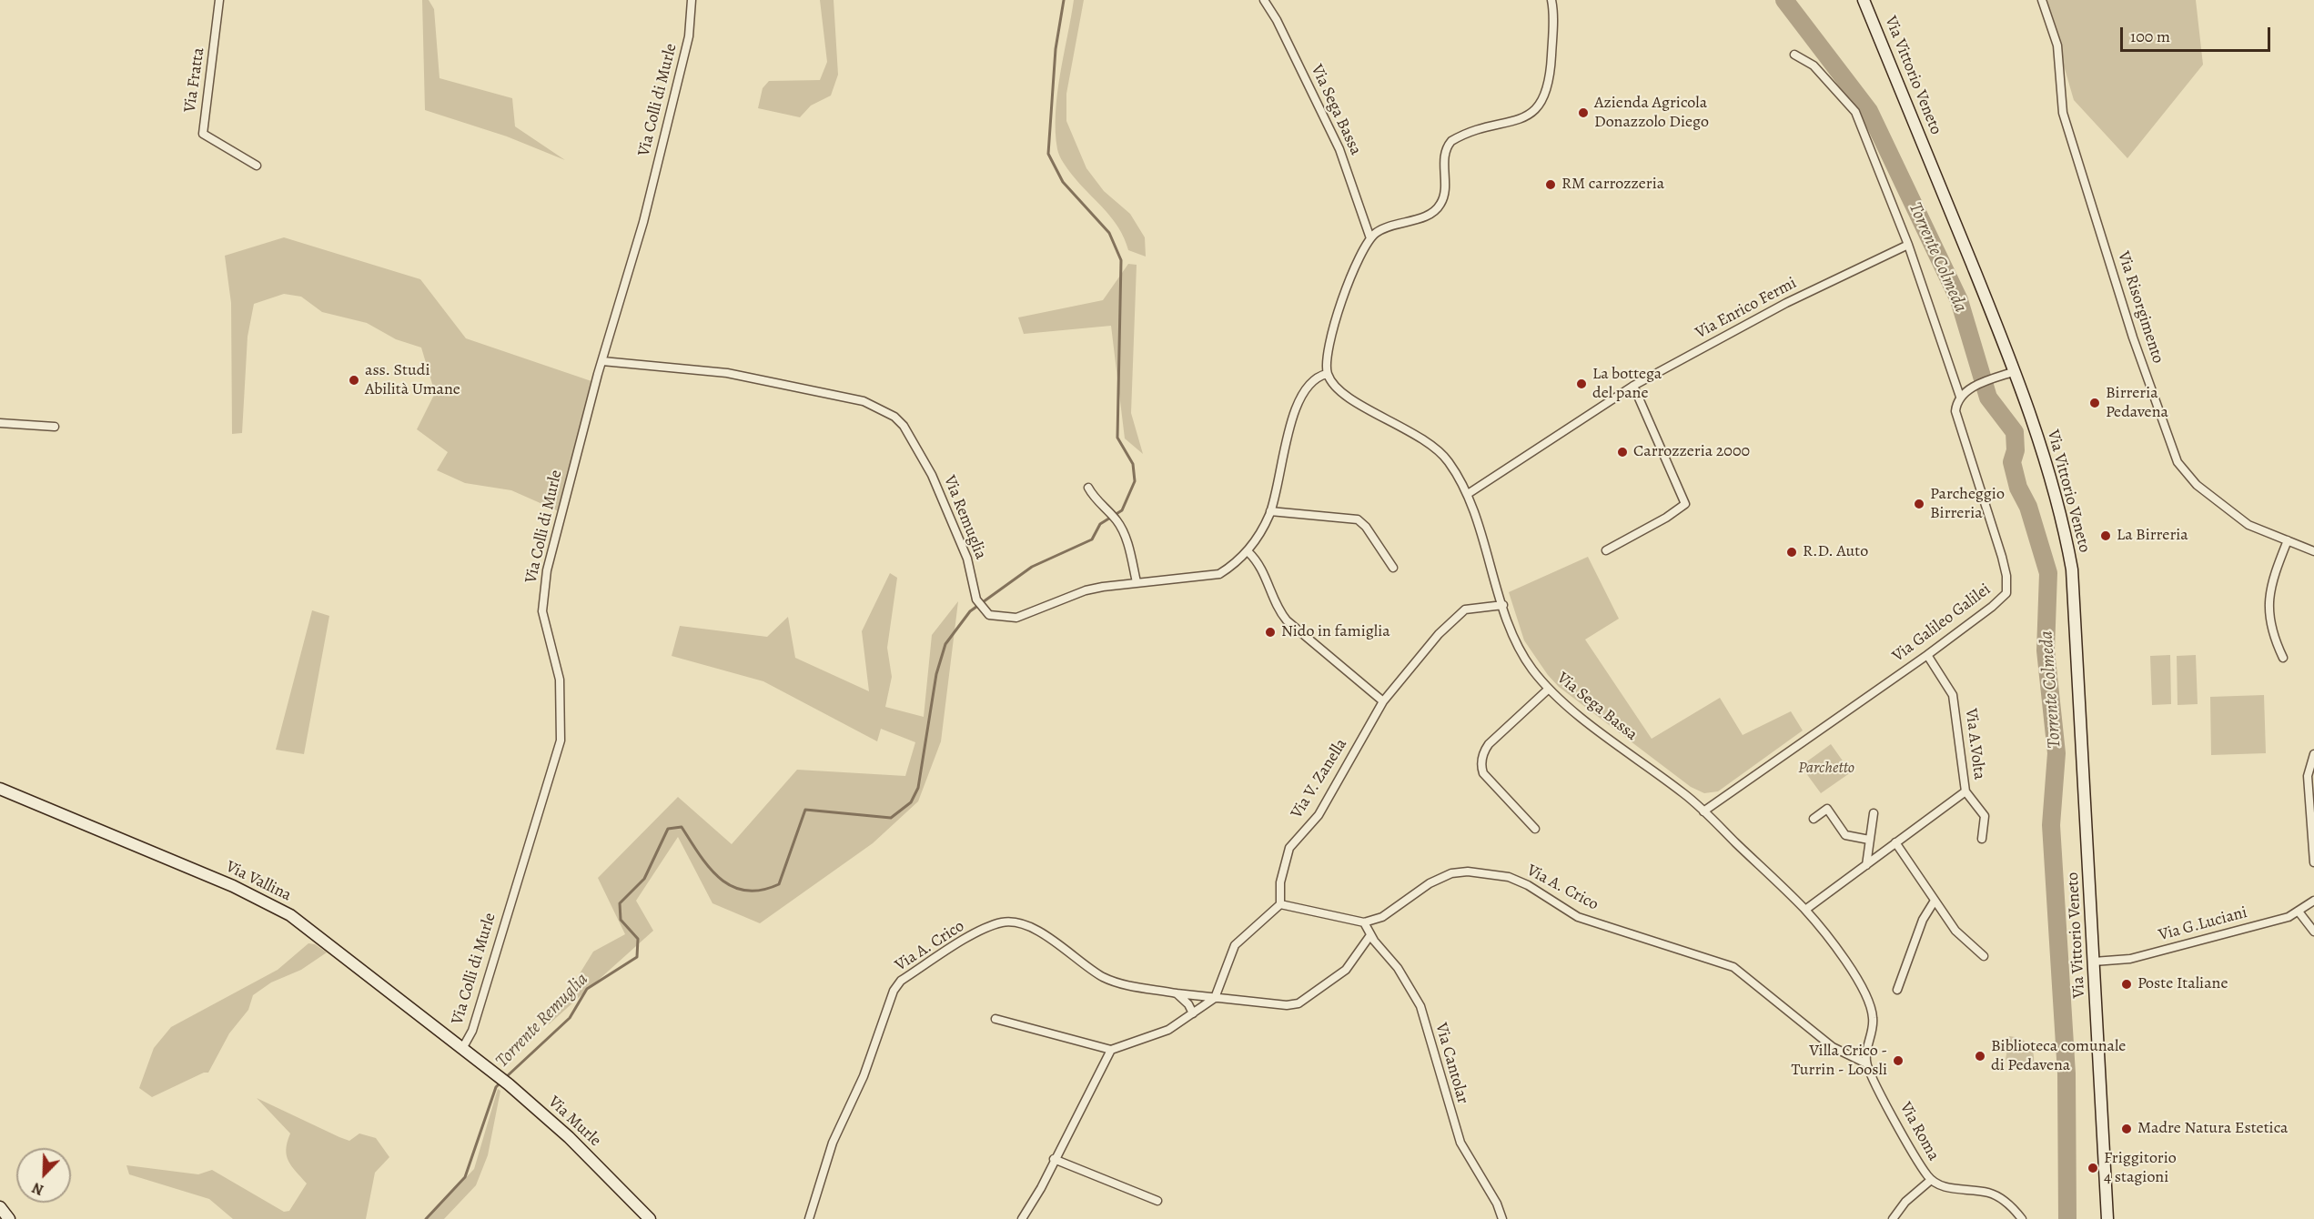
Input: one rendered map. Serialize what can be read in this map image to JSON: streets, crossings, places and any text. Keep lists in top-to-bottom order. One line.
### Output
{"streets":{"main road":["Via Vittorio Veneto","Via Vallina","Via Murle"],"street":["Via Fratta","Via Colli di Murle","Via Sega Bassa","Via Risorgimento","Via Enrico Fermi","Via Remuglia","Via Galileo Galilei","Via A.Volta","Via V. Zanella","Via A. Crico","Via G.Luciani","Via Cantolar","Via Roma"]},"crossings":[["Via Vittorio Veneto","Via G.Luciani"],["Via Colli di Murle","Via Remuglia"],["Via Colli di Murle","Via Vallina"],["Via Colli di Murle","Via Murle"],["Via Sega Bassa","Via Enrico Fermi"],["Via Sega Bassa","Via Remuglia"],["Via Sega Bassa","Via Galileo Galilei"],["Via Sega Bassa","Via A.Volta"],["Via Sega Bassa","Via V. Zanella"],["Via Sega Bassa","Via A. Crico"],["Via Sega Bassa","Via Roma"],["Via Galileo Galilei","Via A.Volta"],["Via Vallina","Via Murle"],["Via A. Crico","Via Cantolar"],["Via A. Crico","Via Roma"]],"water":["Torrente Colmeda","Torrente Remuglia"],"parks":["Parchetto"],"places":["Azienda Agricola Donazzolo Diego","RM carrozzeria","ass. Studi Abilità Umane","La bottega del pane","Birreria Pedavena","Carrozzeria 2000","Parcheggio Birreria","La Birreria","R.D. Auto","Nido in famiglia","Poste Italiane","Biblioteca comunale di Pedavena","Villa Crico - Turrin - Loosli","Madre Natura Estetica","Friggitorio 4 stagioni"],"scale_bar":"100 m","north":"bottom left"}
